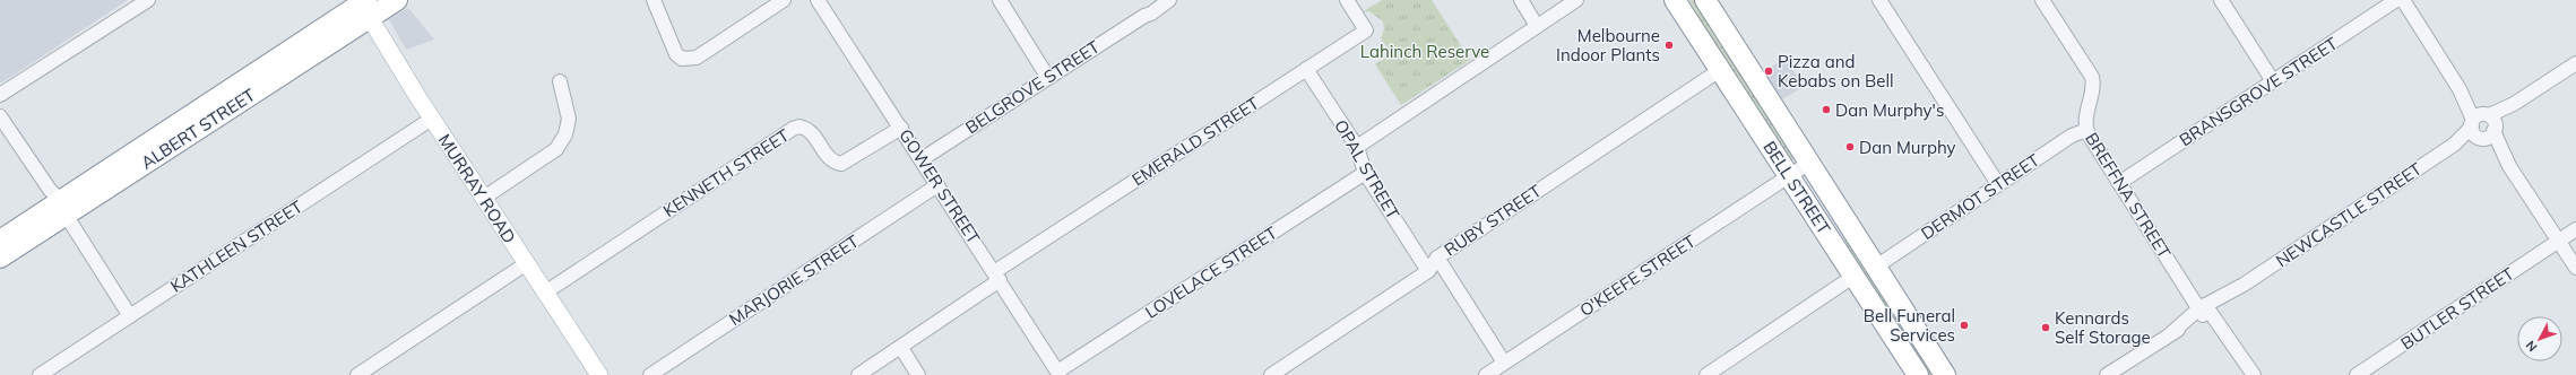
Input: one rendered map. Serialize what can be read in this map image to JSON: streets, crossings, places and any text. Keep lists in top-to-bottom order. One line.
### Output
{"streets":{"highway":["ALBERT STREET","BELL STREET"],"main road":["MURRAY ROAD"],"street":["BELGROVE STREET","BRANSGROVE STREET","EMERALD STREET","OPAL STREET","KENNETH STREET","GOWER STREET","BREFFNA STREET","DERMOT STREET","NEWCASTLE STREET","RUBY STREET","KATHLEEN STREET","LOVELACE STREET","O'KEEFE STREET","MARJORIE STREET","BUTLER STREET"]},"crossings":[["BELGROVE STREET","GOWER STREET"],["BRANSGROVE STREET","BREFFNA STREET"],["ALBERT STREET","MURRAY ROAD"],["EMERALD STREET","OPAL STREET"],["EMERALD STREET","GOWER STREET"],["OPAL STREET","RUBY STREET"],["OPAL STREET","LOVELACE STREET"],["KENNETH STREET","GOWER STREET"],["KENNETH STREET","MURRAY ROAD"],["GOWER STREET","LOVELACE STREET"],["GOWER STREET","MARJORIE STREET"],["BELL STREET","DERMOT STREET"],["BELL STREET","RUBY STREET"],["BELL STREET","O'KEEFE STREET"],["MURRAY ROAD","KATHLEEN STREET"],["BREFFNA STREET","DERMOT STREET"],["BREFFNA STREET","NEWCASTLE STREET"]],"parks":["Lahinch Reserve"],"places":["Melbourne Indoor Plants","Pizza and Kebabs on Bell","Dan Murphy's","Dan Murphy","Bell Funeral Services","Kennards Self Storage"],"north":"bottom left"}
